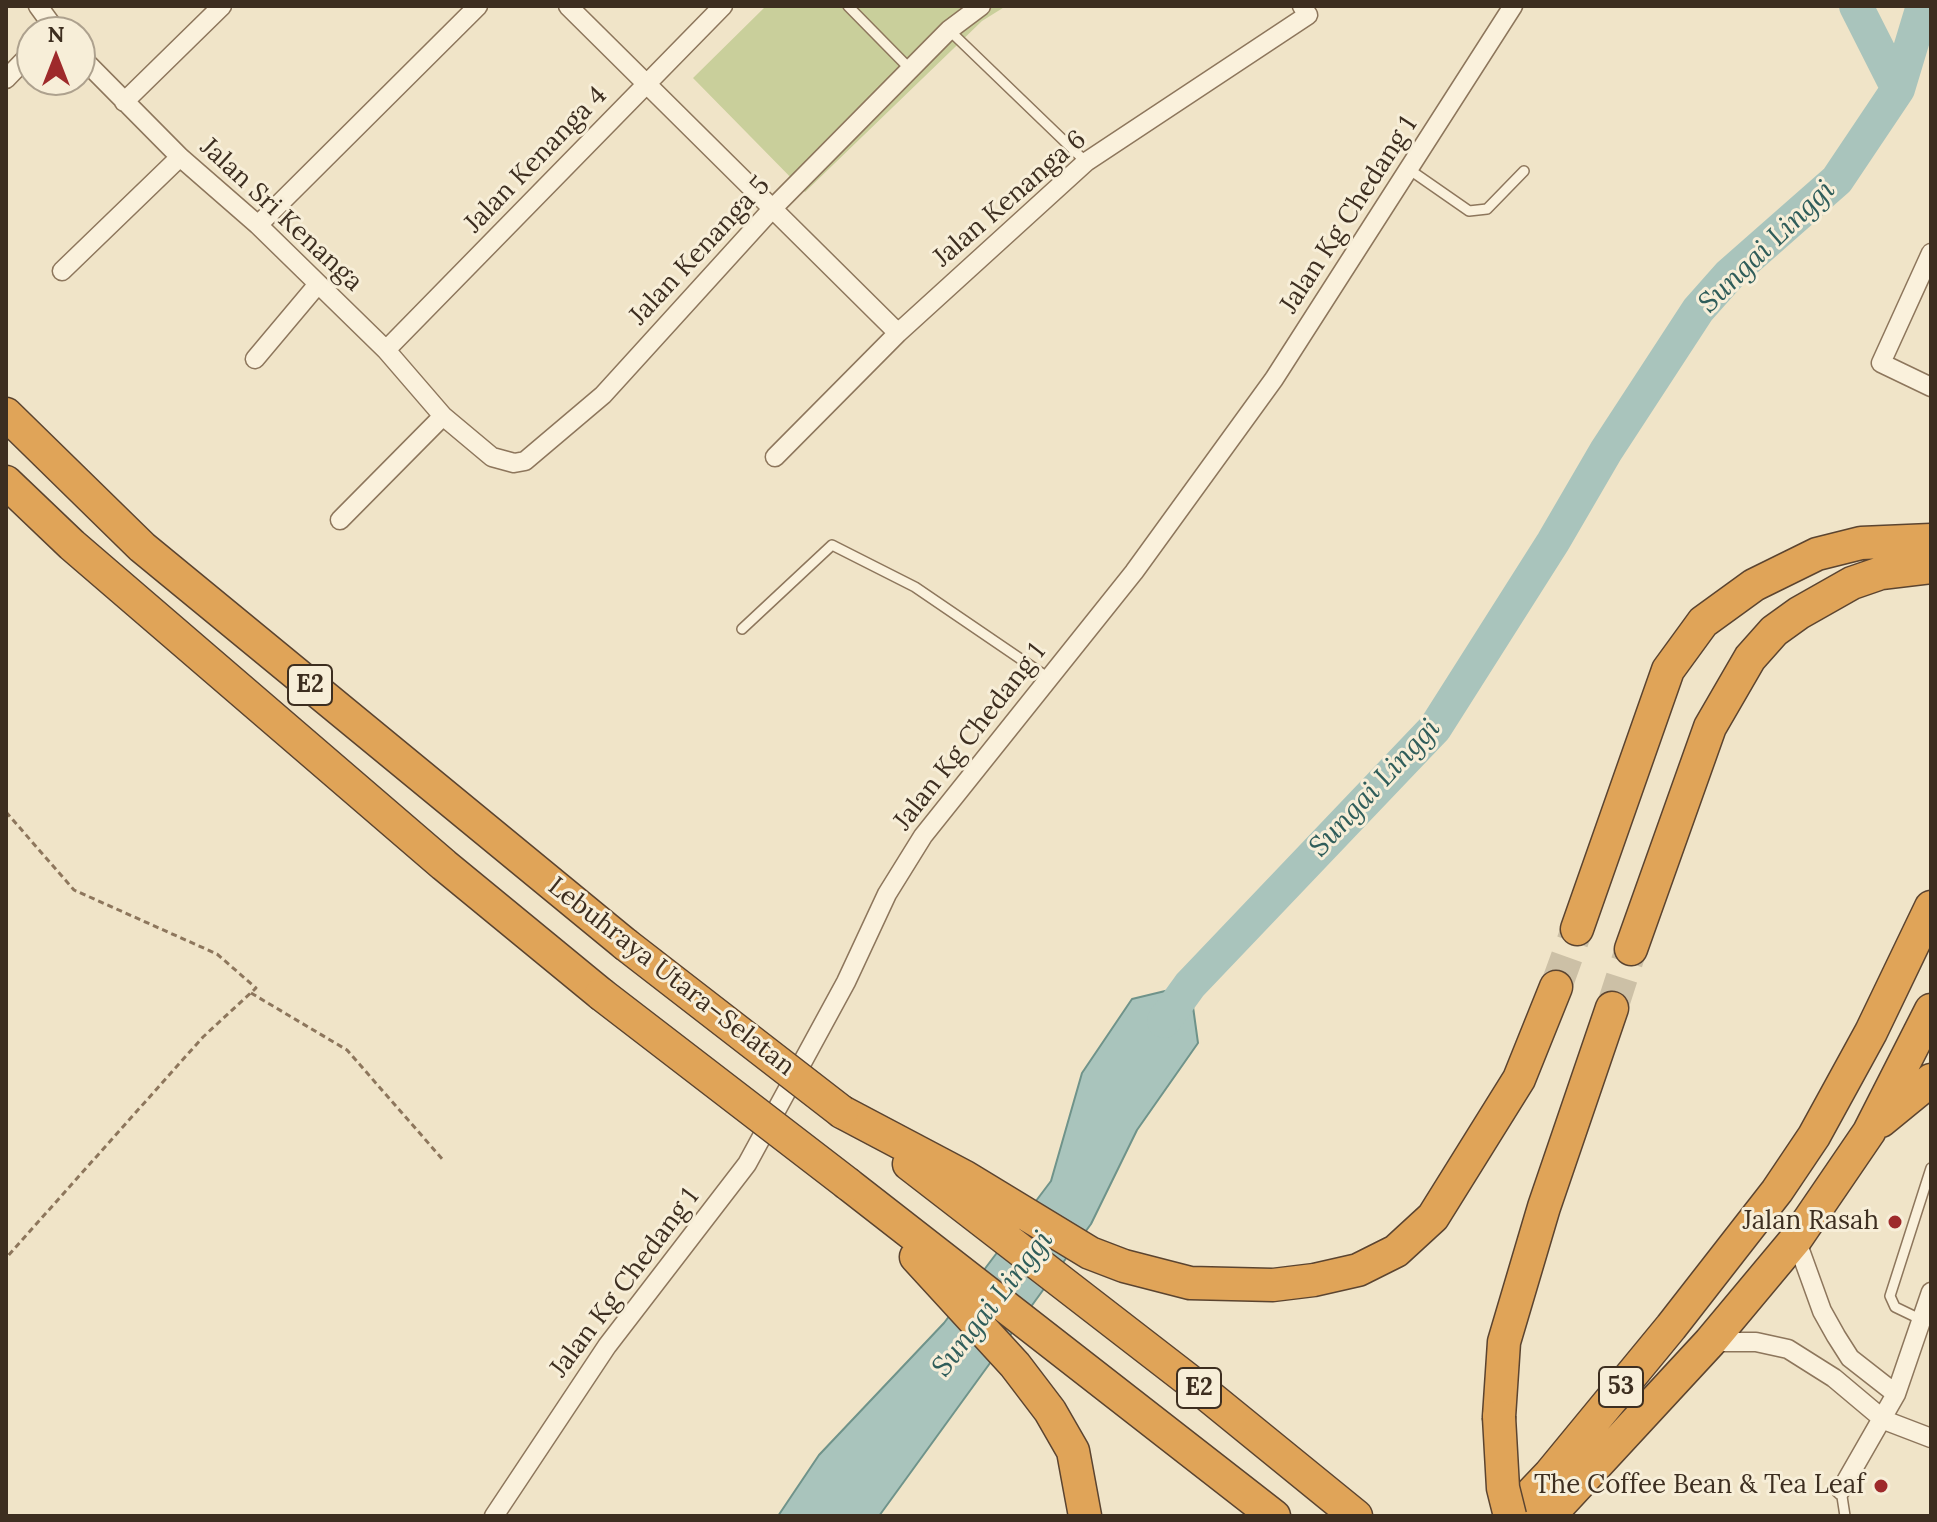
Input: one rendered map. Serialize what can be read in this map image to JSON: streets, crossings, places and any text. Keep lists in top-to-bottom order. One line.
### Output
{"streets":{"highway":["E2","Lebuhraya Utara–Selatan","53"],"street":["Jalan Kenanga 4","Jalan Kenanga 6","Jalan Sri Kenanga","Jalan Kg Chedang 1","Jalan Kenanga 5"]},"crossings":[["Jalan Kenanga 4","Jalan Sri Kenanga"],["Jalan Sri Kenanga","Jalan Kenanga 5"]],"water":["Sungai Linggi"],"places":["Jalan Rasah","The Coffee Bean & Tea Leaf"],"north":"top"}
